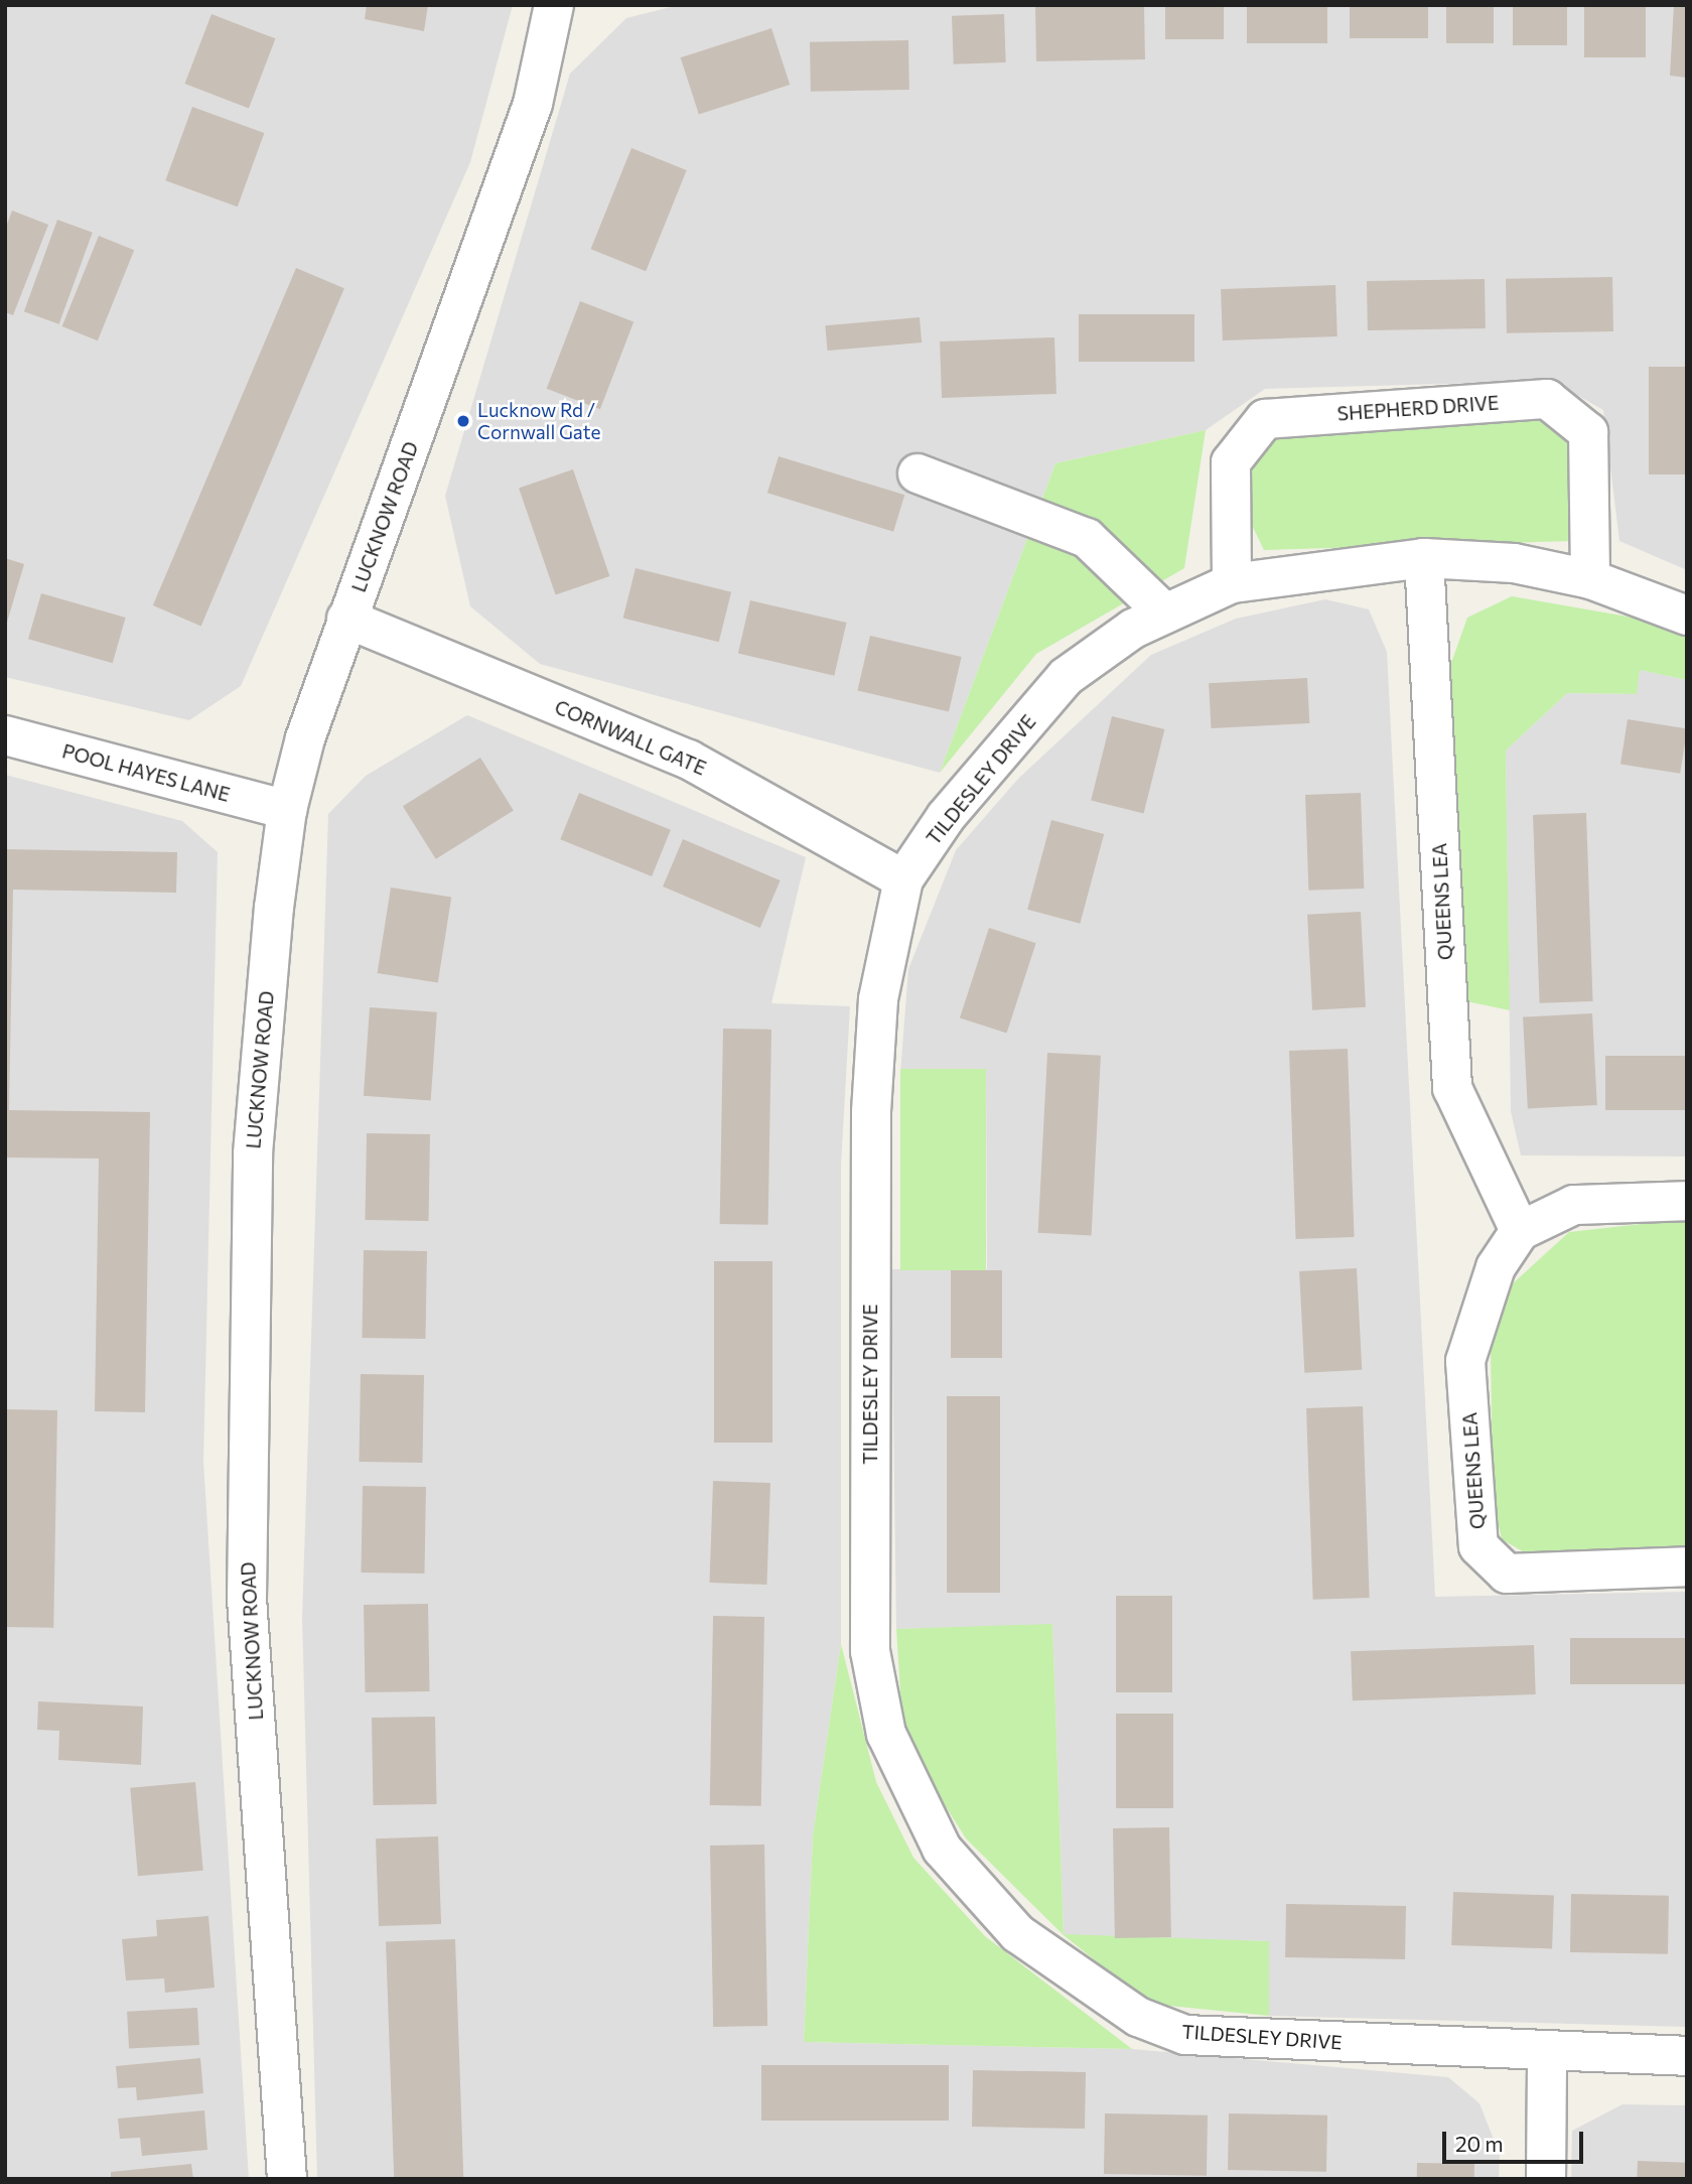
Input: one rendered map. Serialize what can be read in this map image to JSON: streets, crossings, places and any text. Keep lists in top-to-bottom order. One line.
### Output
{"streets":{"street":["SHEPHERD DRIVE","LUCKNOW ROAD","CORNWALL GATE","POOL HAYES LANE","TILDESLEY DRIVE","QUEENS LEA"]},"crossings":[["SHEPHERD DRIVE","TILDESLEY DRIVE"],["LUCKNOW ROAD","CORNWALL GATE"],["LUCKNOW ROAD","POOL HAYES LANE"],["CORNWALL GATE","TILDESLEY DRIVE"],["TILDESLEY DRIVE","QUEENS LEA"]],"places":["Lucknow Rd / Cornwall Gate"],"scale_bar":"20 m"}
